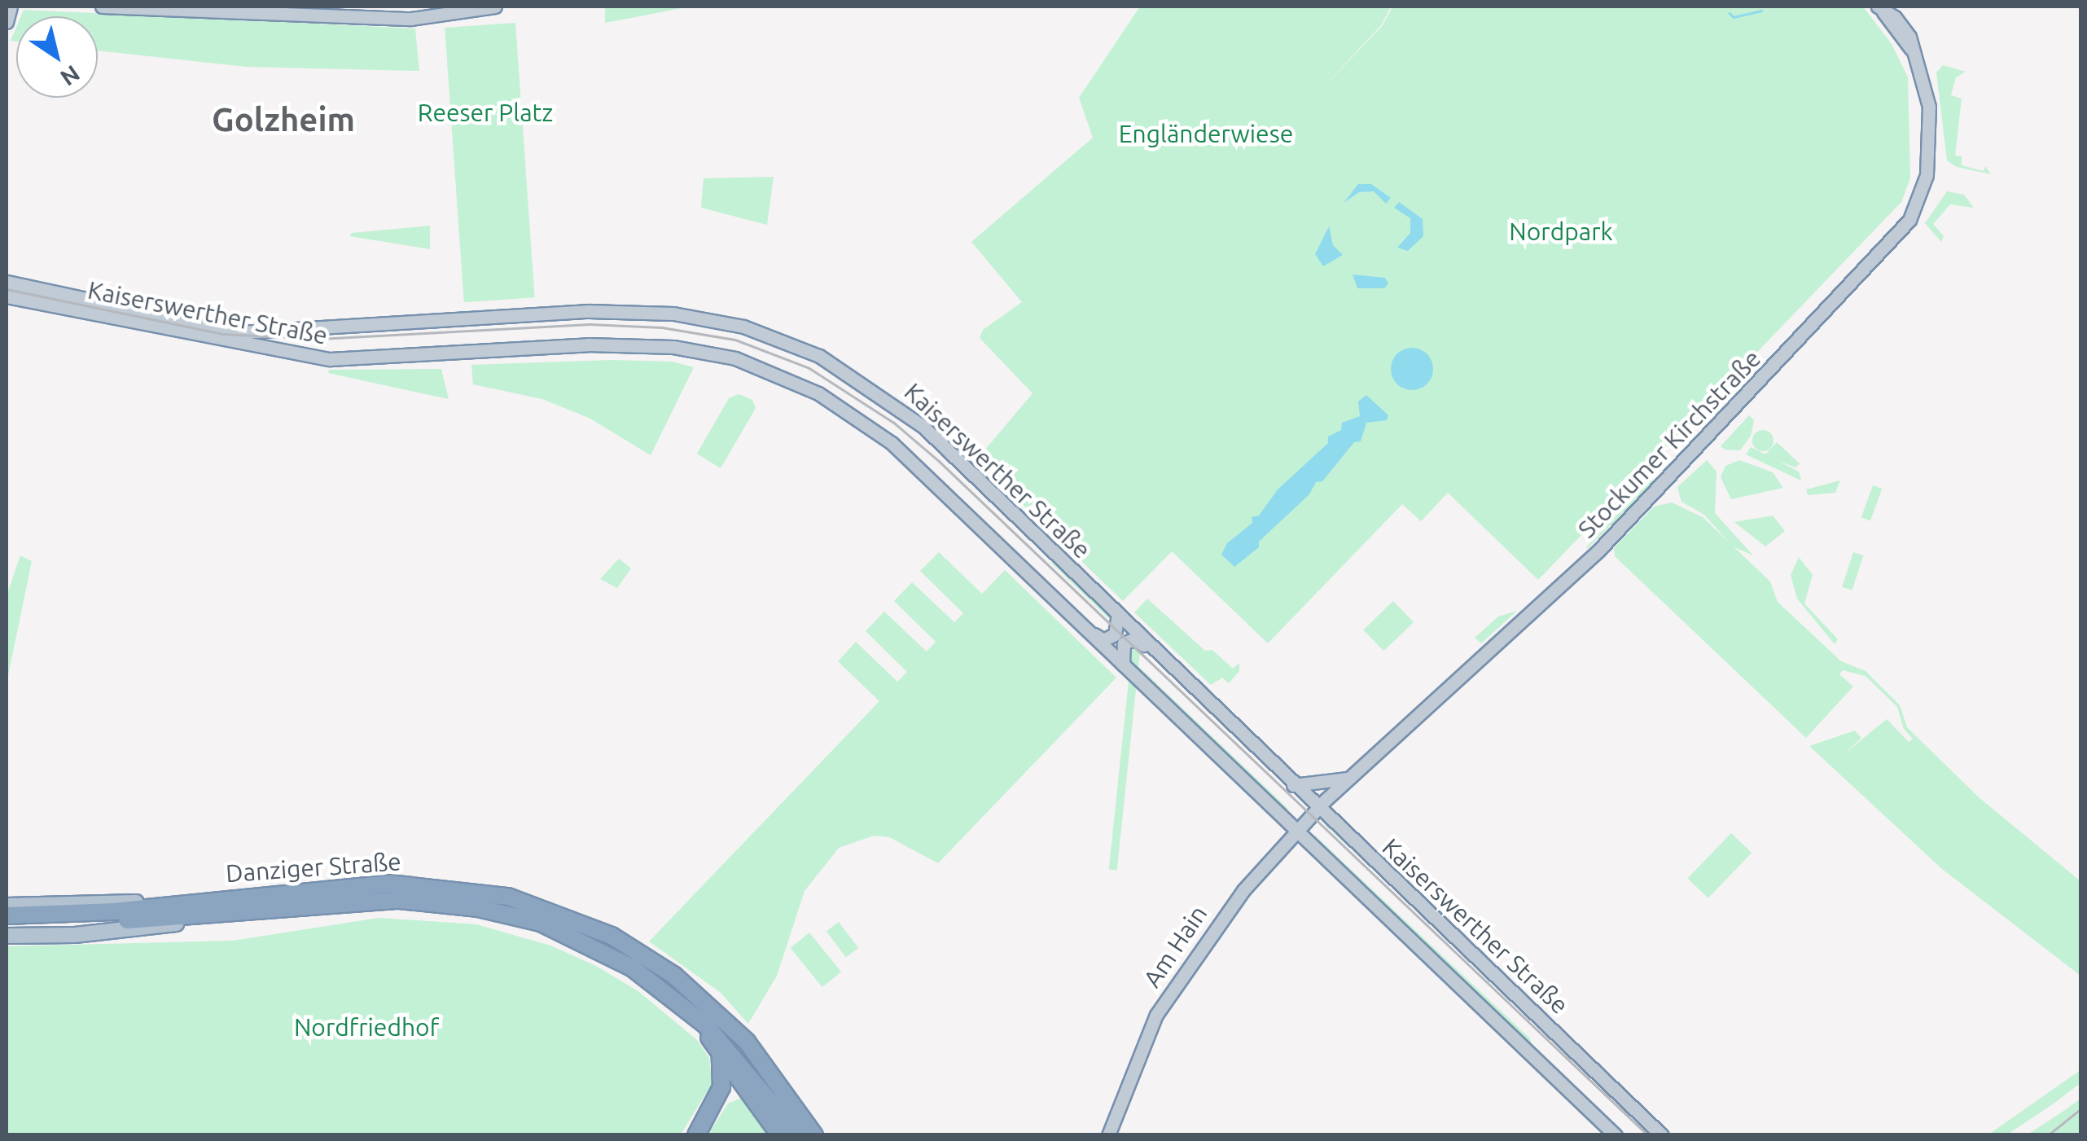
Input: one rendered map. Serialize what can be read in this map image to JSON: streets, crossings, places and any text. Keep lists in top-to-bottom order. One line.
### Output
{"streets":{"highway":["Danziger Straße"],"street":["Kaiserswerther Straße","Stockumer Kirchstraße","Am Hain"]},"crossings":[["Kaiserswerther Straße","Am Hain"]],"districts":["Golzheim"],"parks":["Reeser Platz","Engländerwiese","Nordpark","Nordfriedhof"],"north":"bottom right"}
